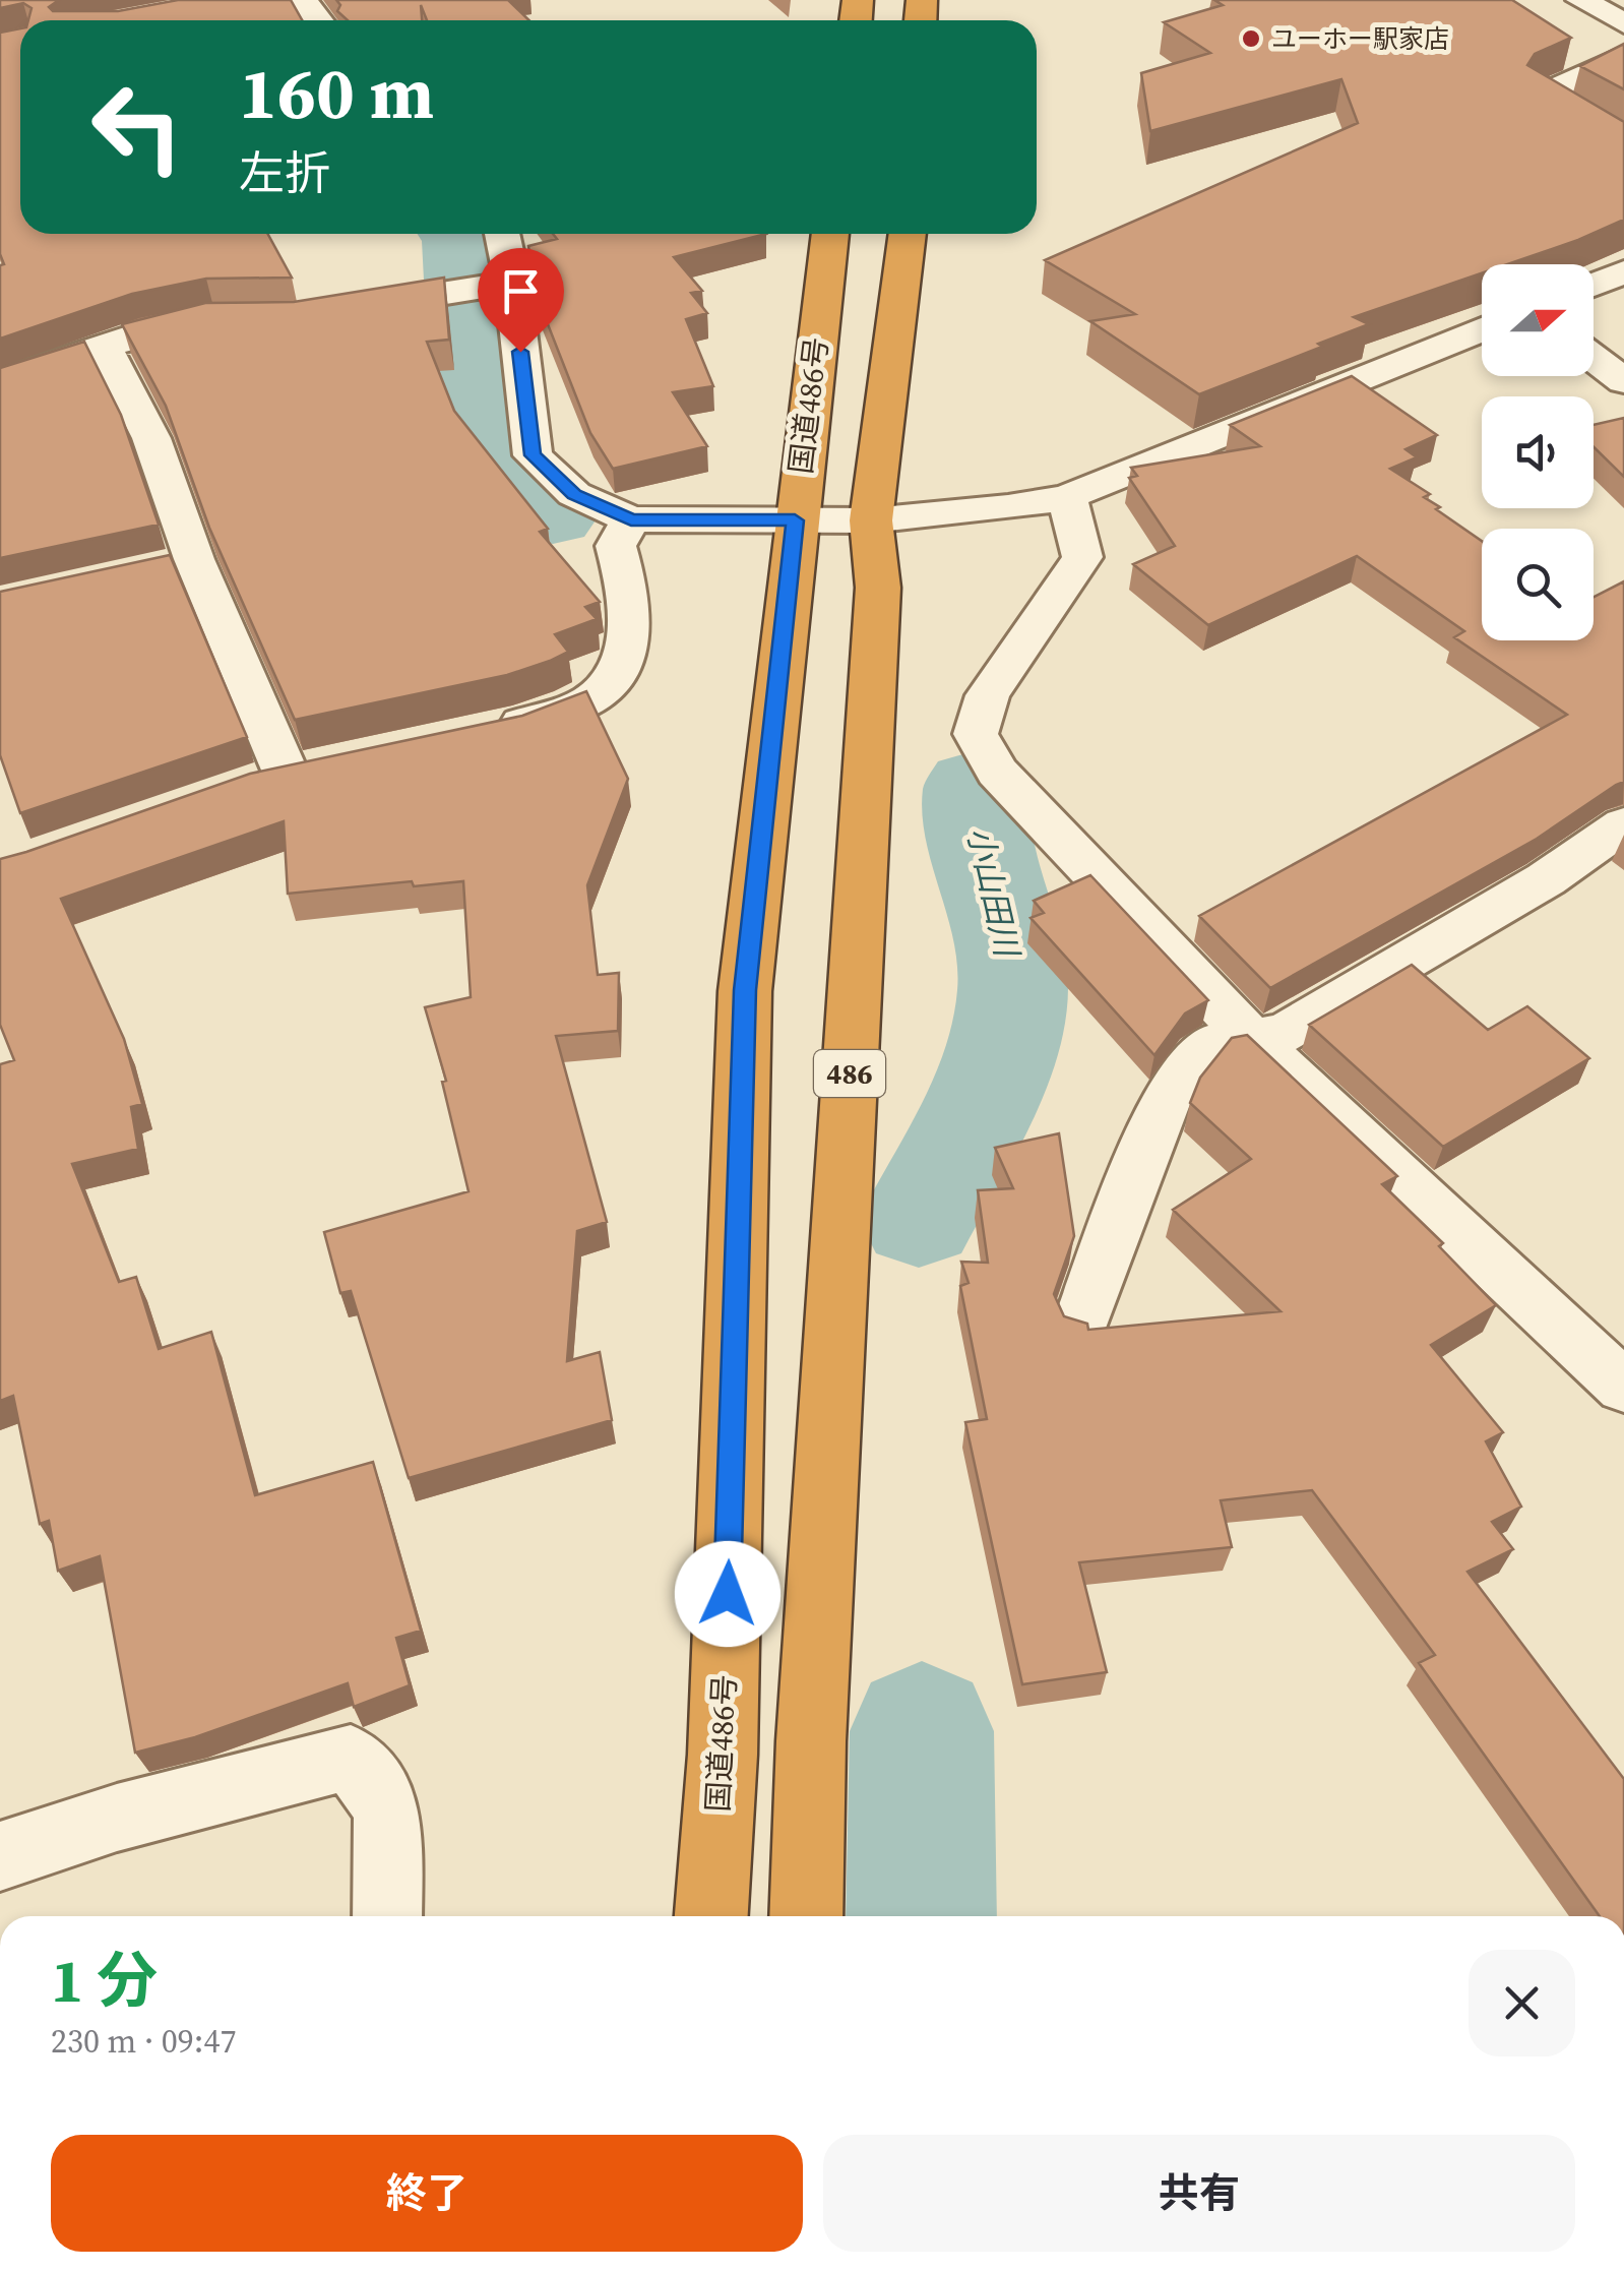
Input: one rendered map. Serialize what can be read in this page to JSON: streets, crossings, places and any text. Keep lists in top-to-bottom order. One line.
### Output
{"streets":{"highway":["国道486号","486"]},"water":["小山田川"],"places":["ユーホー駅家店"],"north":"right","page":{"turn":["160 m","左折"],"heading":["1 分","230 m · 09:47"],"buttons":["終了","共有"]}}
